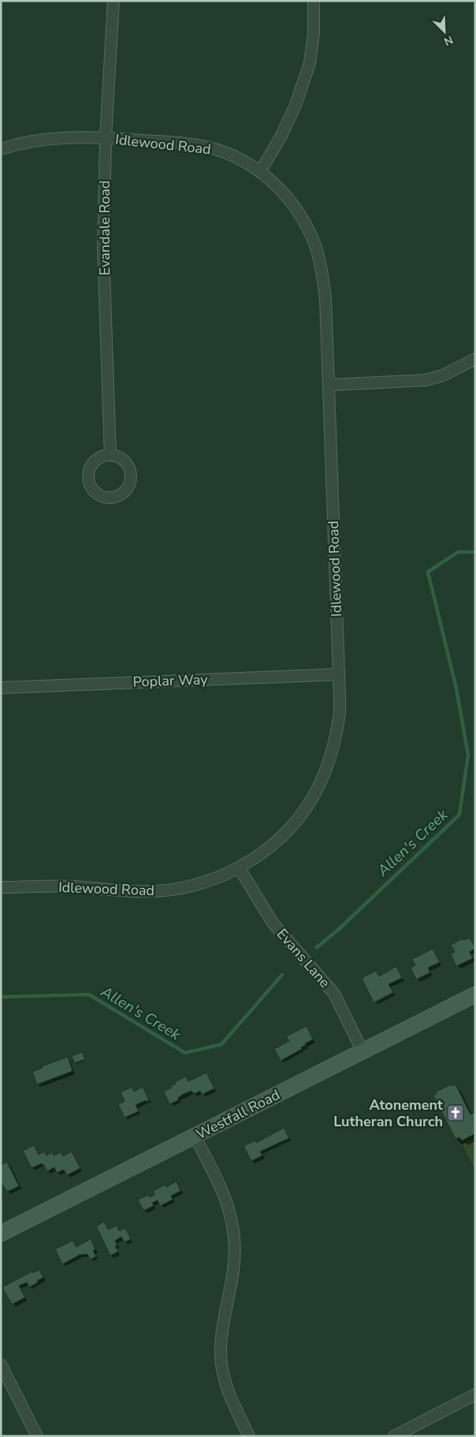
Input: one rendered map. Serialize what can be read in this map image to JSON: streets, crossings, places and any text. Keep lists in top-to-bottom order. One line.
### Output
{"streets":{"street":["Idlewood Road","Evandale Road","Poplar Way","Evans Lane","Westfall Road"]},"crossings":[["Idlewood Road","Evandale Road"],["Idlewood Road","Poplar Way"],["Idlewood Road","Evans Lane"],["Evans Lane","Westfall Road"]],"water":["Allen's Creek"],"places":{"church":["Atonement Lutheran Church"]},"north":"bottom right"}
